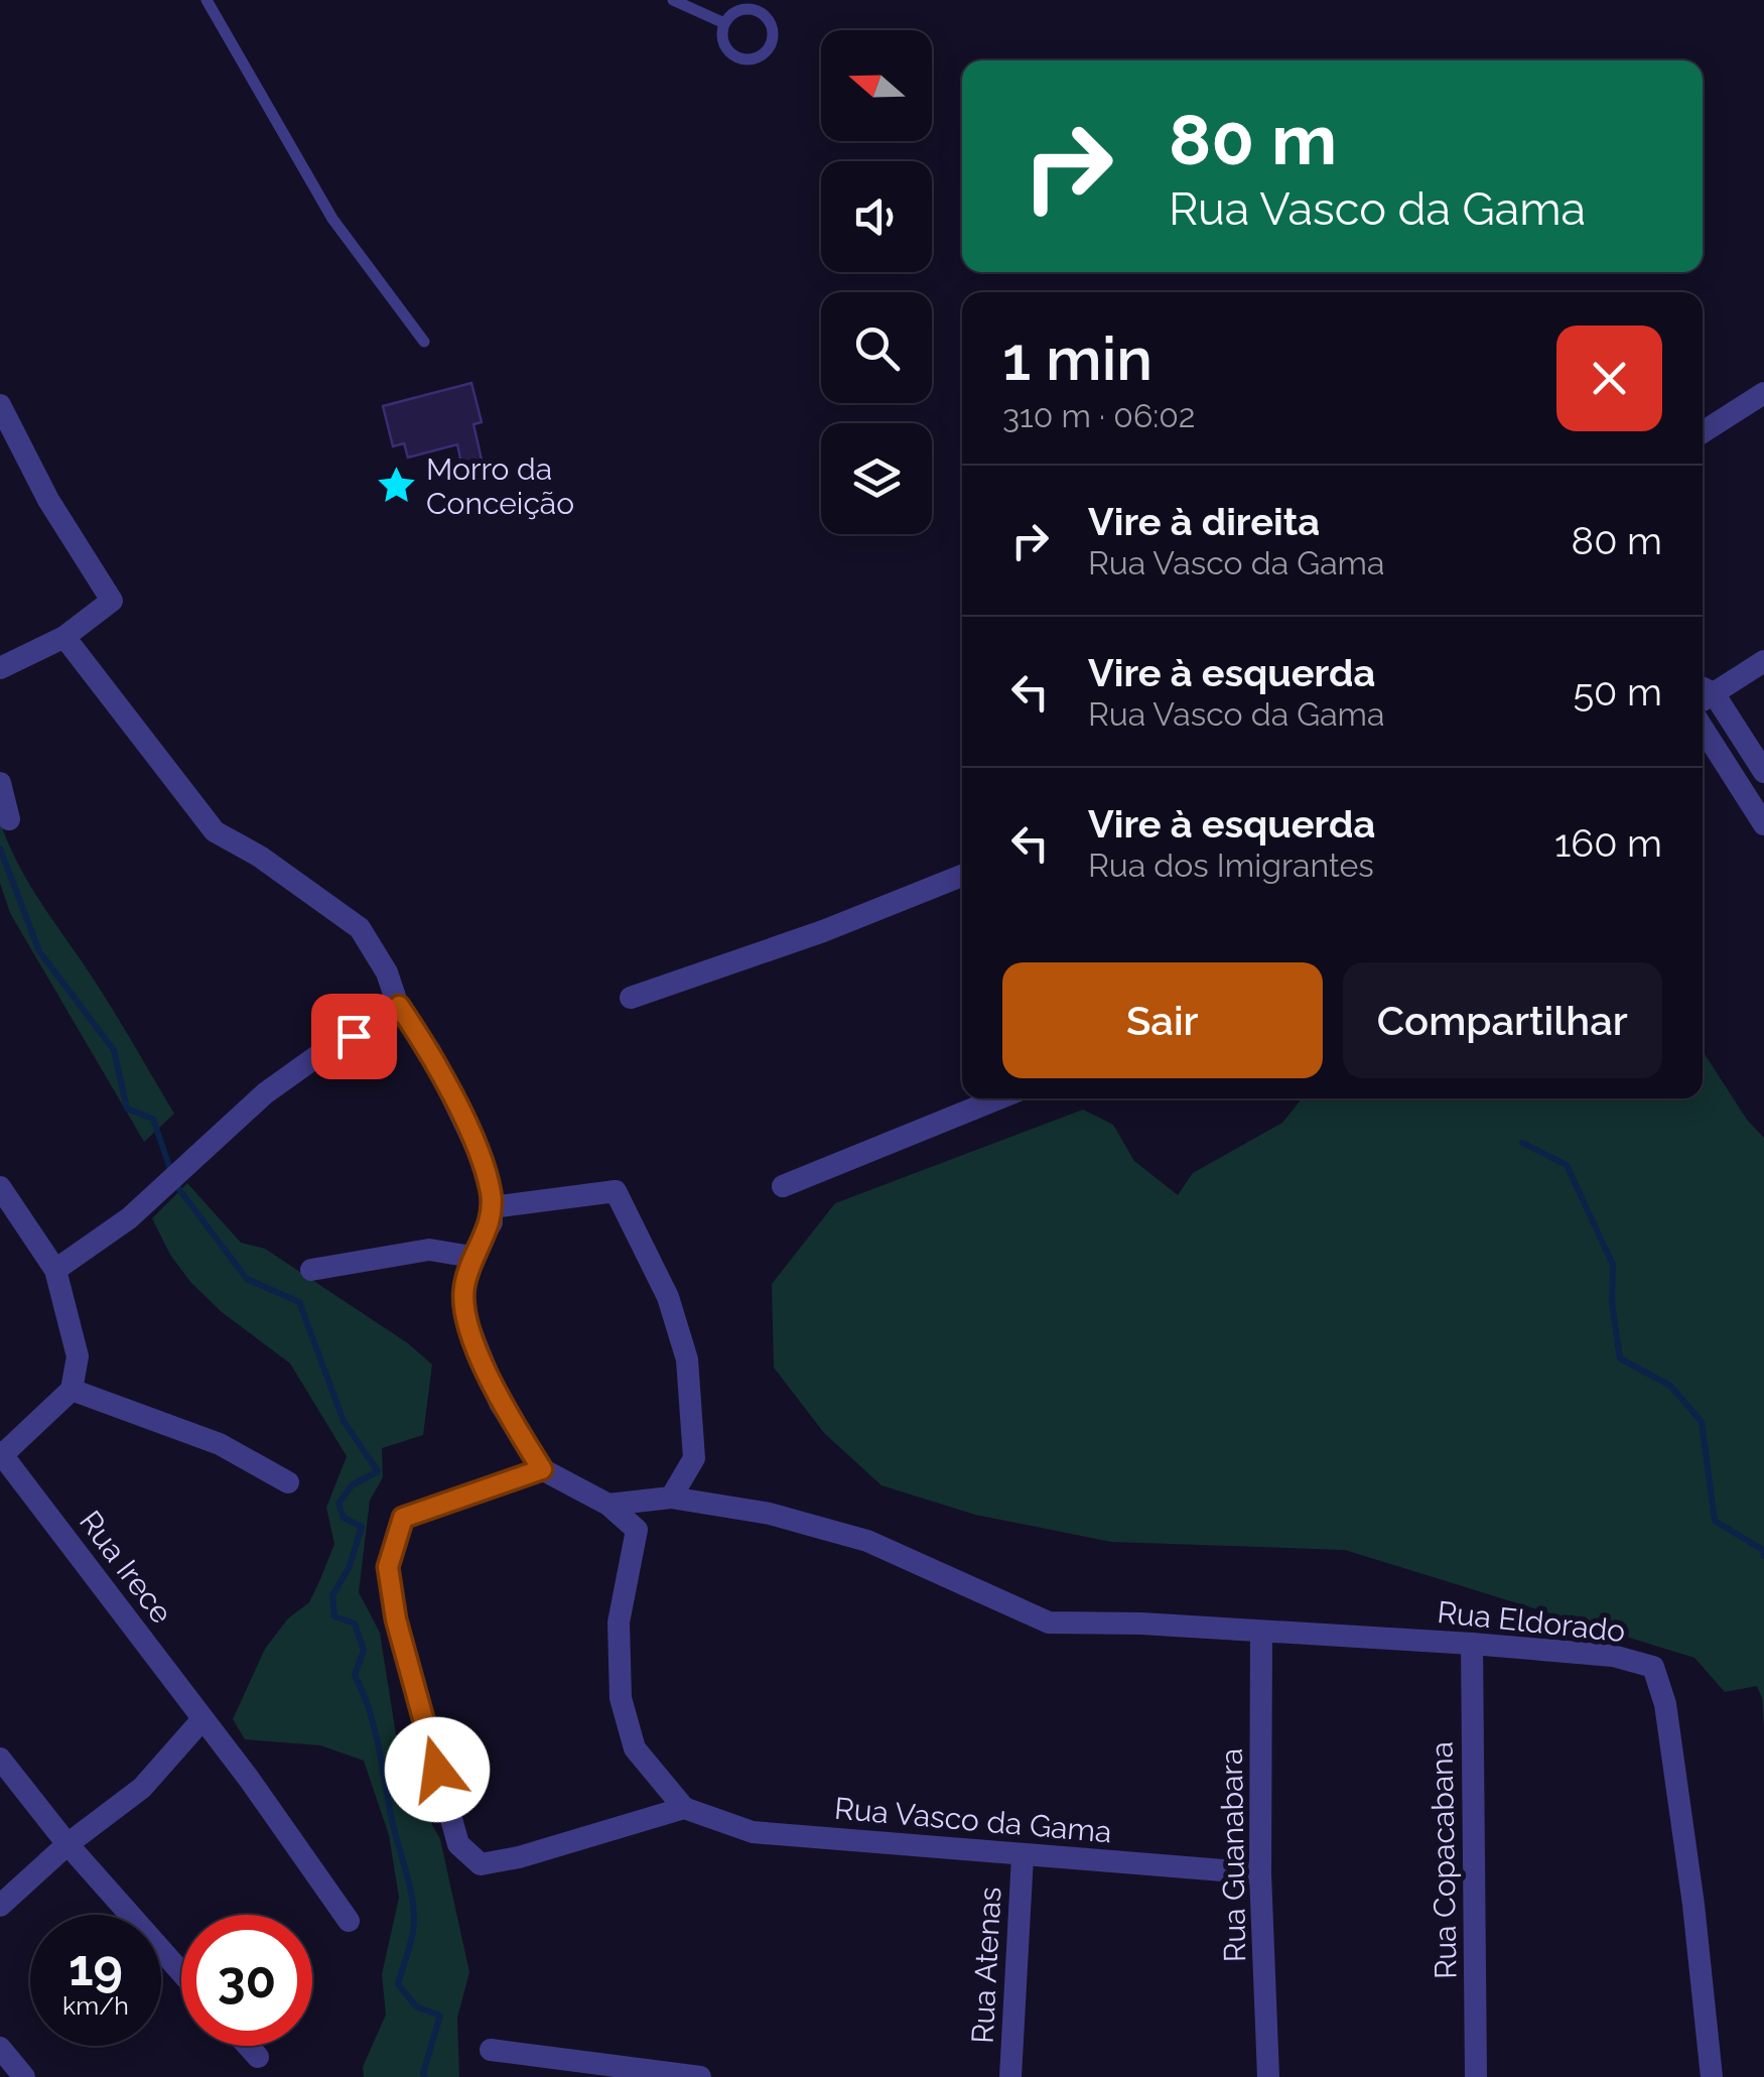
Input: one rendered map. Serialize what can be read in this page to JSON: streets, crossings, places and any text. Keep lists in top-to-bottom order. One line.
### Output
{"streets":{"street":["Rua Irece","Rua Eldorado","Rua Vasco da Gama","Rua Guanabara","Rua Copacabana","Rua Atenas"]},"crossings":[["Rua Eldorado","Rua Guanabara"],["Rua Eldorado","Rua Copacabana"],["Rua Vasco da Gama","Rua Guanabara"],["Rua Vasco da Gama","Rua Atenas"]],"places":{"place":["Morro da Conceição"]},"north":"left","page":{"turn":["80 m","Rua Vasco da Gama"],"heading":["1 min","310 m · 06:02"],"list":[{"name":"Vire à direita","note":"Rua Vasco da Gama","value":"80 m"},{"name":"Vire à esquerda","note":"Rua Vasco da Gama","value":"50 m"},{"name":"Vire à esquerda","note":"Rua dos Imigrantes","value":"160 m"}],"buttons":["Sair","Compartilhar"],"speed":"19 km/h","limit":"30"}}
